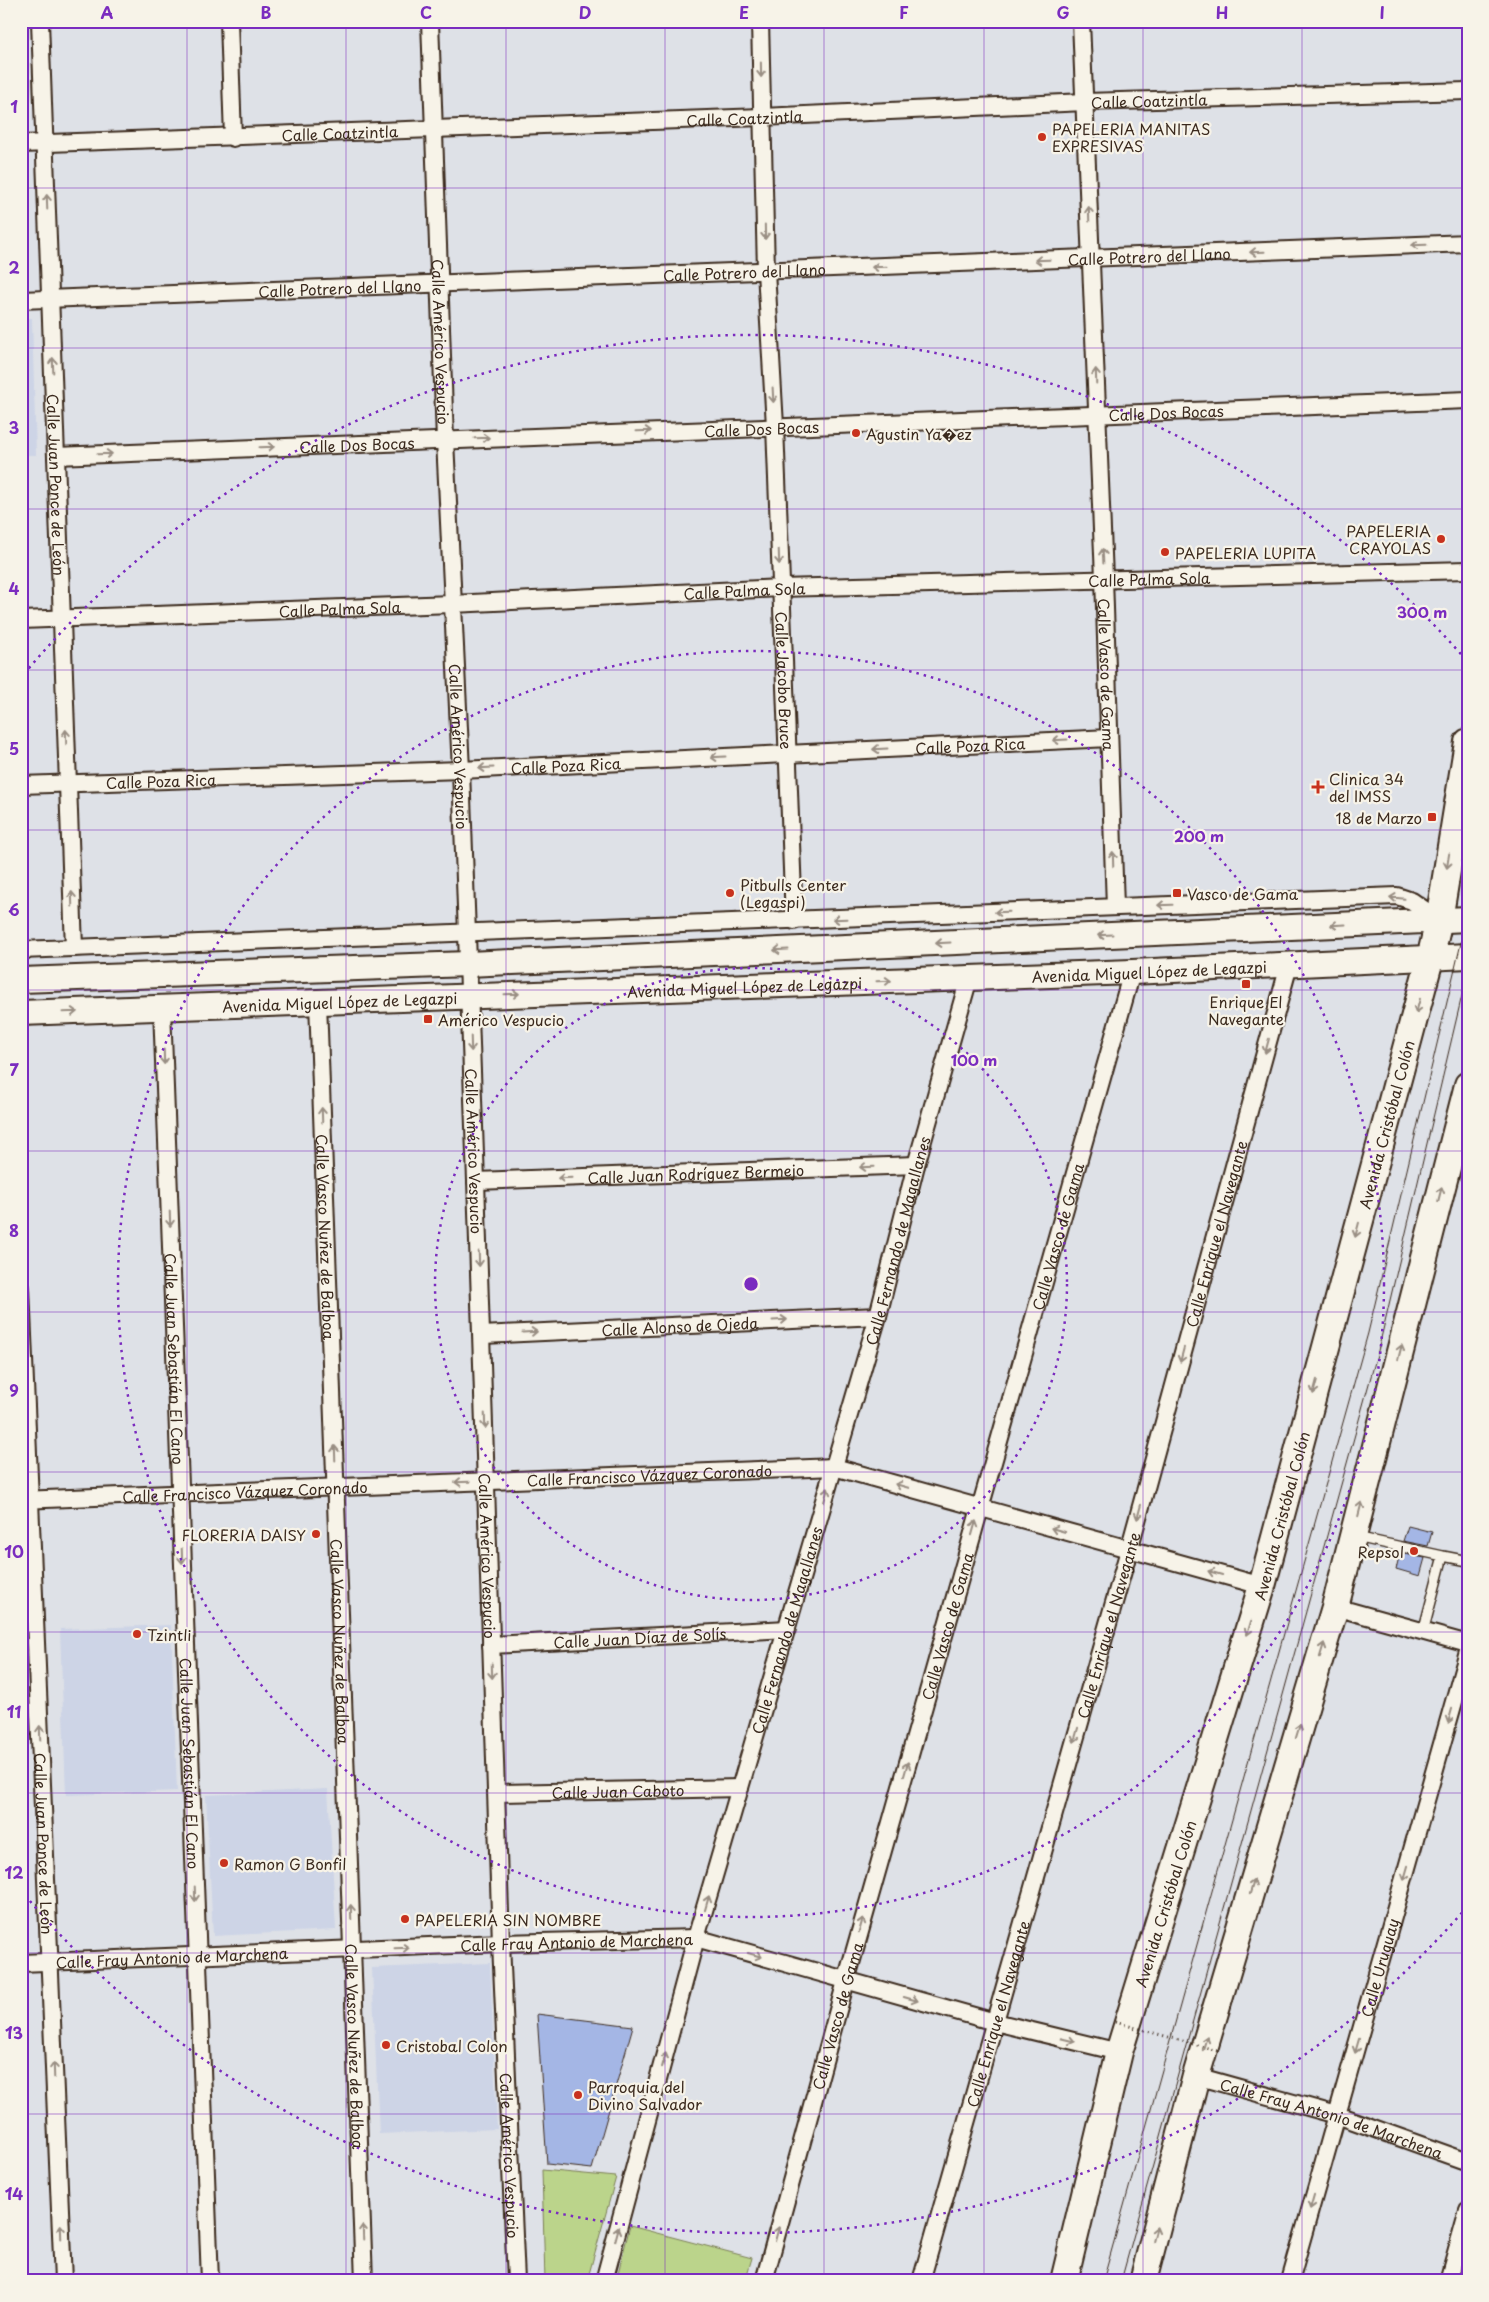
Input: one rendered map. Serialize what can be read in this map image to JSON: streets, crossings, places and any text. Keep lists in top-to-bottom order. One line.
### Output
{"streets":{"main road":["Avenida Miguel López de Legazpi","Avenida Cristóbal Colón"],"street":["Calle Coatzintla","Calle Potrero del Llano","Calle Américo Vespucio","Calle Dos Bocas","Calle Juan Ponce de León","Calle Palma Sola","Calle Vasco de Gama","Calle Jacobo Bruce","Calle Poza Rica","Calle Juan Rodríguez Bermejo","Calle Enrique el Navegante","Calle Vasco Nuñez de Balboa","Calle Fernando de Magallanes","Calle Alonso de Ojeda","Calle Juan Sebastián El Cano","Calle Francisco Vázquez Coronado","Calle Juan Díaz de Solís","Calle Juan Caboto","Calle Fray Antonio de Marchena","Calle Uruguay"]},"crossings":[["Calle Coatzintla","Calle Américo Vespucio"],["Calle Coatzintla","Calle Juan Ponce de León"],["Calle Coatzintla","Calle Vasco de Gama"],["Calle Coatzintla","Calle Jacobo Bruce"],["Calle Potrero del Llano","Calle Américo Vespucio"],["Calle Potrero del Llano","Calle Juan Ponce de León"],["Calle Potrero del Llano","Calle Vasco de Gama"],["Calle Potrero del Llano","Calle Jacobo Bruce"],["Calle Américo Vespucio","Calle Dos Bocas"],["Calle Américo Vespucio","Calle Palma Sola"],["Calle Américo Vespucio","Calle Poza Rica"],["Calle Américo Vespucio","Avenida Miguel López de Legazpi"],["Calle Américo Vespucio","Calle Juan Rodríguez Bermejo"],["Calle Américo Vespucio","Calle Alonso de Ojeda"],["Calle Américo Vespucio","Calle Francisco Vázquez Coronado"],["Calle Américo Vespucio","Calle Juan Díaz de Solís"],["Calle Américo Vespucio","Calle Juan Caboto"],["Calle Américo Vespucio","Calle Fray Antonio de Marchena"],["Calle Dos Bocas","Calle Juan Ponce de León"],["Calle Dos Bocas","Calle Vasco de Gama"],["Calle Dos Bocas","Calle Jacobo Bruce"],["Calle Juan Ponce de León","Calle Palma Sola"],["Calle Juan Ponce de León","Calle Poza Rica"],["Calle Juan Ponce de León","Calle Francisco Vázquez Coronado"],["Calle Juan Ponce de León","Calle Fray Antonio de Marchena"],["Calle Palma Sola","Calle Vasco de Gama"],["Calle Palma Sola","Calle Jacobo Bruce"],["Calle Vasco de Gama","Calle Poza Rica"],["Calle Vasco de Gama","Avenida Miguel López de Legazpi"],["Calle Vasco de Gama","Calle Francisco Vázquez Coronado"],["Calle Vasco de Gama","Calle Fray Antonio de Marchena"],["Calle Jacobo Bruce","Calle Poza Rica"],["Avenida Miguel López de Legazpi","Avenida Cristóbal Colón"],["Avenida Miguel López de Legazpi","Calle Enrique el Navegante"],["Avenida Miguel López de Legazpi","Calle Vasco Nuñez de Balboa"],["Avenida Miguel López de Legazpi","Calle Fernando de Magallanes"],["Avenida Miguel López de Legazpi","Calle Juan Sebastián El Cano"],["Avenida Cristóbal Colón","Calle Francisco Vázquez Coronado"],["Avenida Cristóbal Colón","Calle Fray Antonio de Marchena"],["Calle Juan Rodríguez Bermejo","Calle Fernando de Magallanes"],["Calle Enrique el Navegante","Calle Francisco Vázquez Coronado"],["Calle Enrique el Navegante","Calle Fray Antonio de Marchena"],["Calle Vasco Nuñez de Balboa","Calle Francisco Vázquez Coronado"],["Calle Vasco Nuñez de Balboa","Calle Fray Antonio de Marchena"],["Calle Fernando de Magallanes","Calle Alonso de Ojeda"],["Calle Fernando de Magallanes","Calle Francisco Vázquez Coronado"],["Calle Fernando de Magallanes","Calle Juan Díaz de Solís"],["Calle Fernando de Magallanes","Calle Juan Caboto"],["Calle Fernando de Magallanes","Calle Fray Antonio de Marchena"],["Calle Juan Sebastián El Cano","Calle Francisco Vázquez Coronado"],["Calle Juan Sebastián El Cano","Calle Fray Antonio de Marchena"],["Calle Fray Antonio de Marchena","Calle Uruguay"]],"one_way":["Calle Potrero del Llano","Calle Dos Bocas","Calle Juan Ponce de León","Calle Vasco de Gama","Calle Jacobo Bruce","Calle Poza Rica","Calle Juan Rodríguez Bermejo","Calle Enrique el Navegante","Calle Vasco Nuñez de Balboa","Calle Fernando de Magallanes","Calle Alonso de Ojeda","Calle Juan Sebastián El Cano","Calle Francisco Vázquez Coronado","Calle Fray Antonio de Marchena","Calle Uruguay"],"places":{"other":["PAPELERIA MANITAS EXPRESIVAS","Agustin Ya�ez","PAPELERIA CRAYOLAS","PAPELERIA LUPITA","Pitbulls Center (Legaspi)","FLORERIA DAISY","Repsol","Tzintli","Ramon G Bonfil","PAPELERIA SIN NOMBRE","Cristobal Colon","Parroquia del Divino Salvador"],"health":["Clinica 34 del IMSS"],"transit":["18 de Marzo","Vasco de Gama","Enrique El Navegante","Américo Vespucio"]},"grid":{"columns":["A","B","C","D","E","F","G","H","I"],"rows":["1","2","3","4","5","6","7","8","9","10","11","12","13","14"]},"rings":["300 m","200 m","100 m"]}
